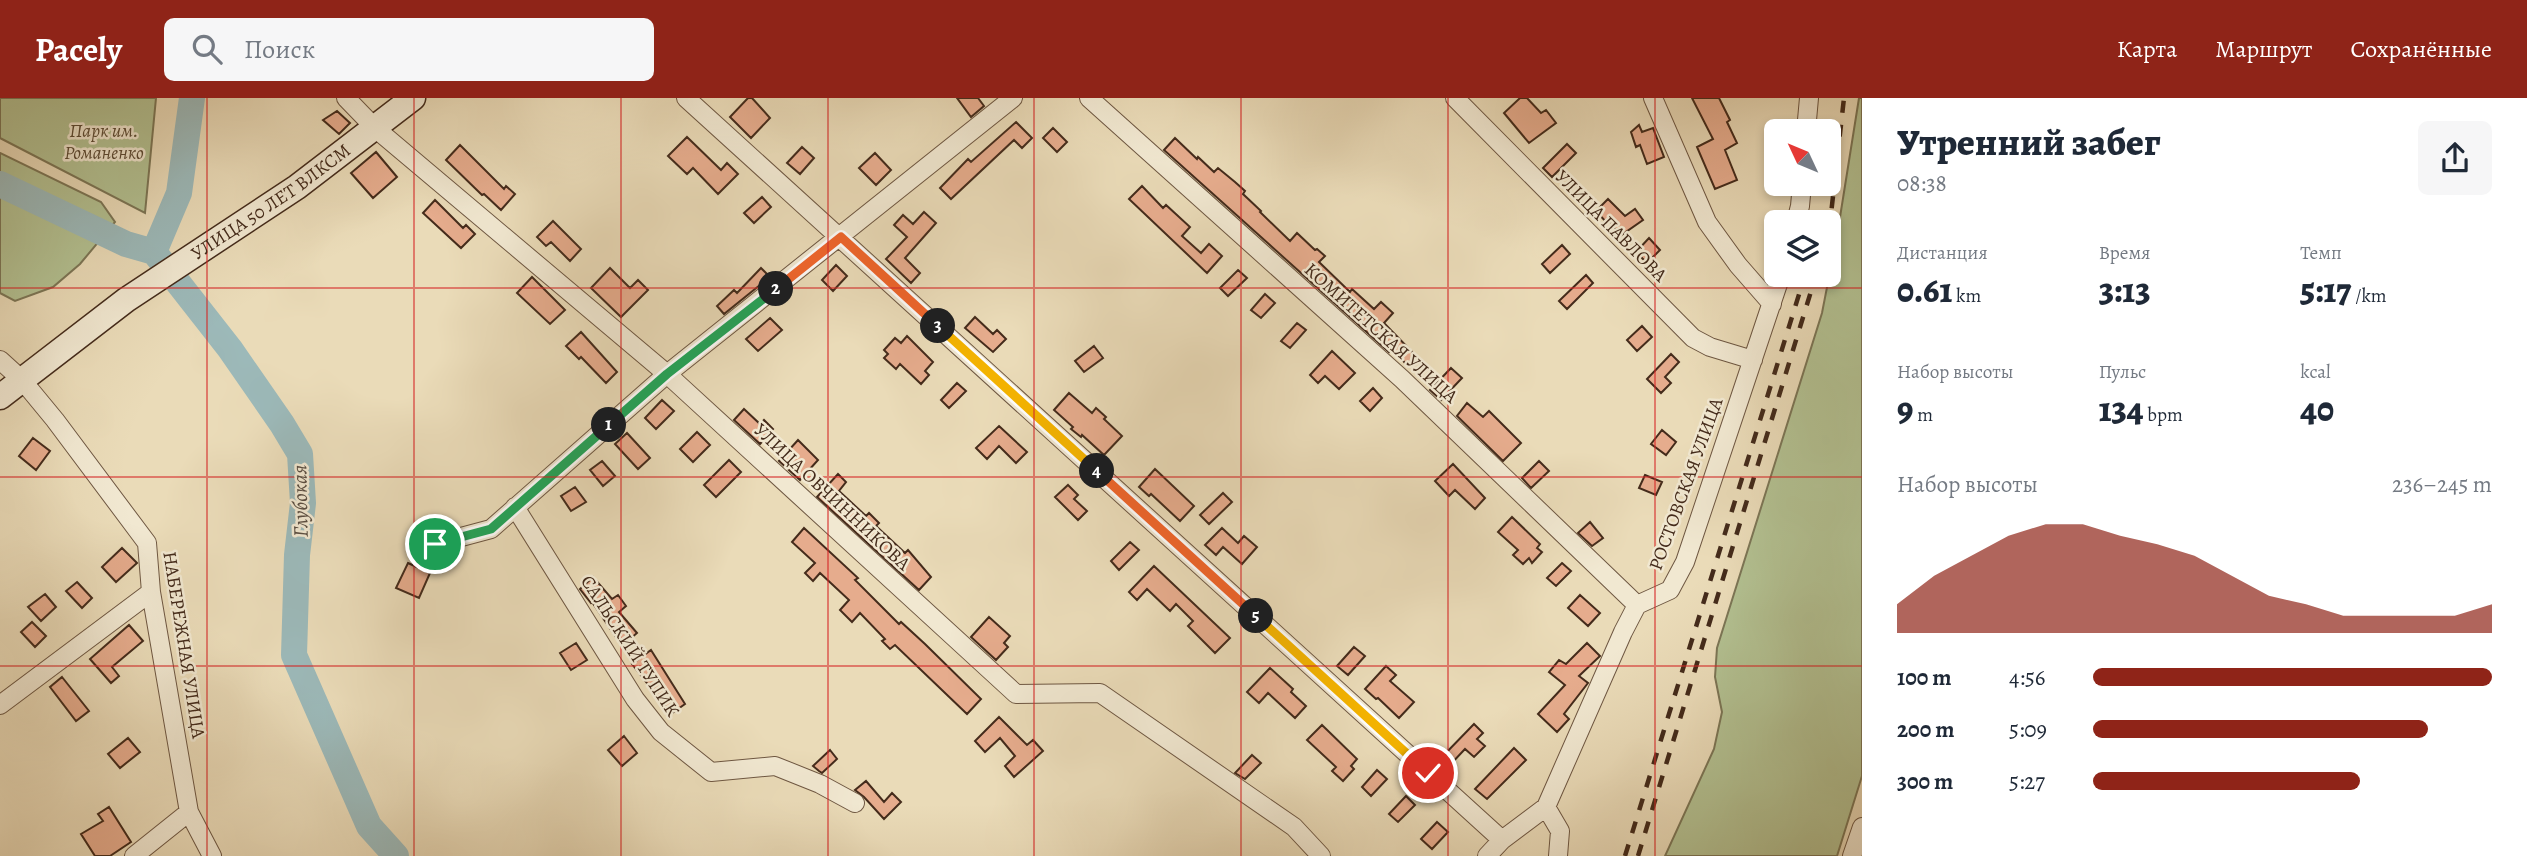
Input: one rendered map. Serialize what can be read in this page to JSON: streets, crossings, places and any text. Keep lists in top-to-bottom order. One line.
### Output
{"streets":{"main road":["УЛИЦА 50 ЛЕТ ВЛКСМ"],"street":["УЛИЦА ПАВЛОВА","КОМИТЕТСКАЯ УЛИЦА","РОСТОВСКАЯ УЛИЦА","УЛИЦА ОВЧИННИКОВА","НАБЕРЕЖНАЯ УЛИЦА","САЛЬСКИЙ ТУПИК"]},"crossings":[["УЛИЦА 50 ЛЕТ ВЛКСМ","УЛИЦА ОВЧИННИКОВА"],["УЛИЦА 50 ЛЕТ ВЛКСМ","НАБЕРЕЖНАЯ УЛИЦА"],["УЛИЦА ПАВЛОВА","РОСТОВСКАЯ УЛИЦА"],["КОМИТЕТСКАЯ УЛИЦА","РОСТОВСКАЯ УЛИЦА"]],"water":["Глубокая"],"parks":["Парк им. Романенко"],"north":"top left","page":{"header":"Pacely","search":"Поиск","nav":["Карта","Маршрут","Сохранённые"],"heading":["Утренний забег","08:38"],"stats":[["Дистанция","0.61 km"],["Время","3:13"],["Темп","5:17 /km"],["Набор высоты","9 m"],["Пульс","134 bpm"],["kcal","40"]],"pins":["2","3","1","4","5"],"chart":["Набор высоты","236–245 m"],"list":[{"name":"100 m","note":"4:56"},{"name":"200 m","note":"5:09"},{"name":"300 m","note":"5:27"}]}}
